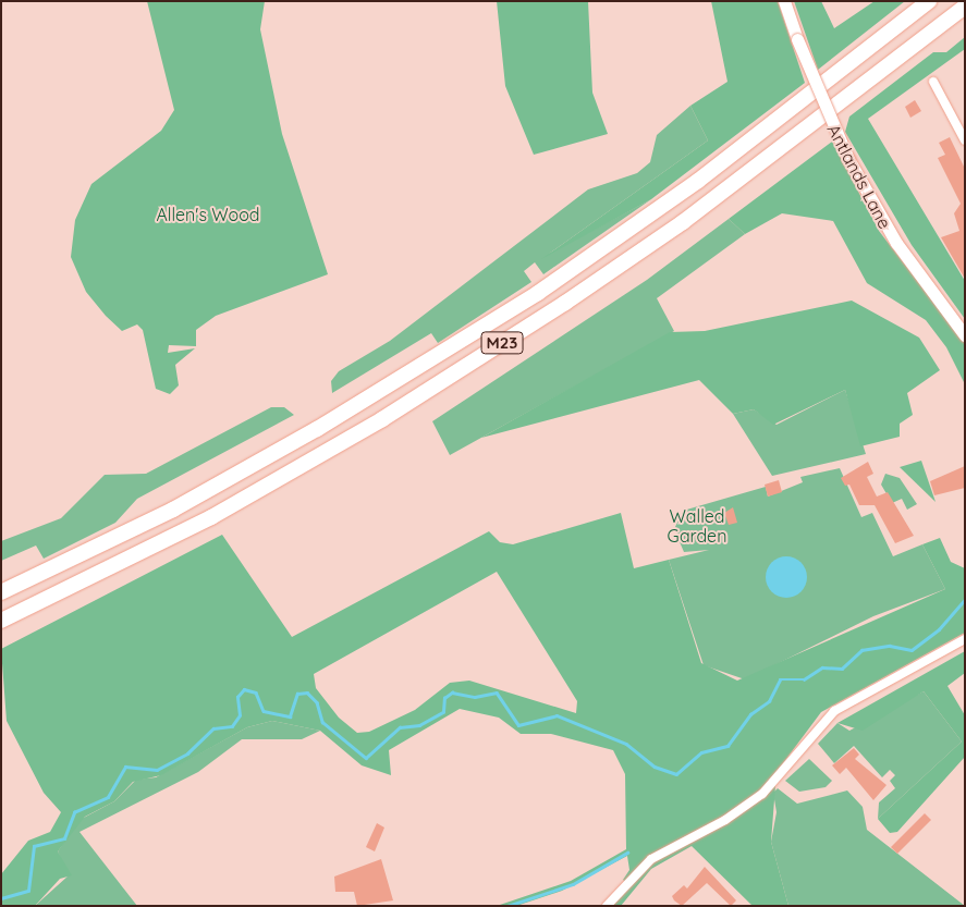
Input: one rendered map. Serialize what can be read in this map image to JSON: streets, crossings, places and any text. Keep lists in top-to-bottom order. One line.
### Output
{"streets":{"highway":["M23"],"main road":["Antlands Lane"]},"parks":["Allen's Wood","Walled Garden"]}
